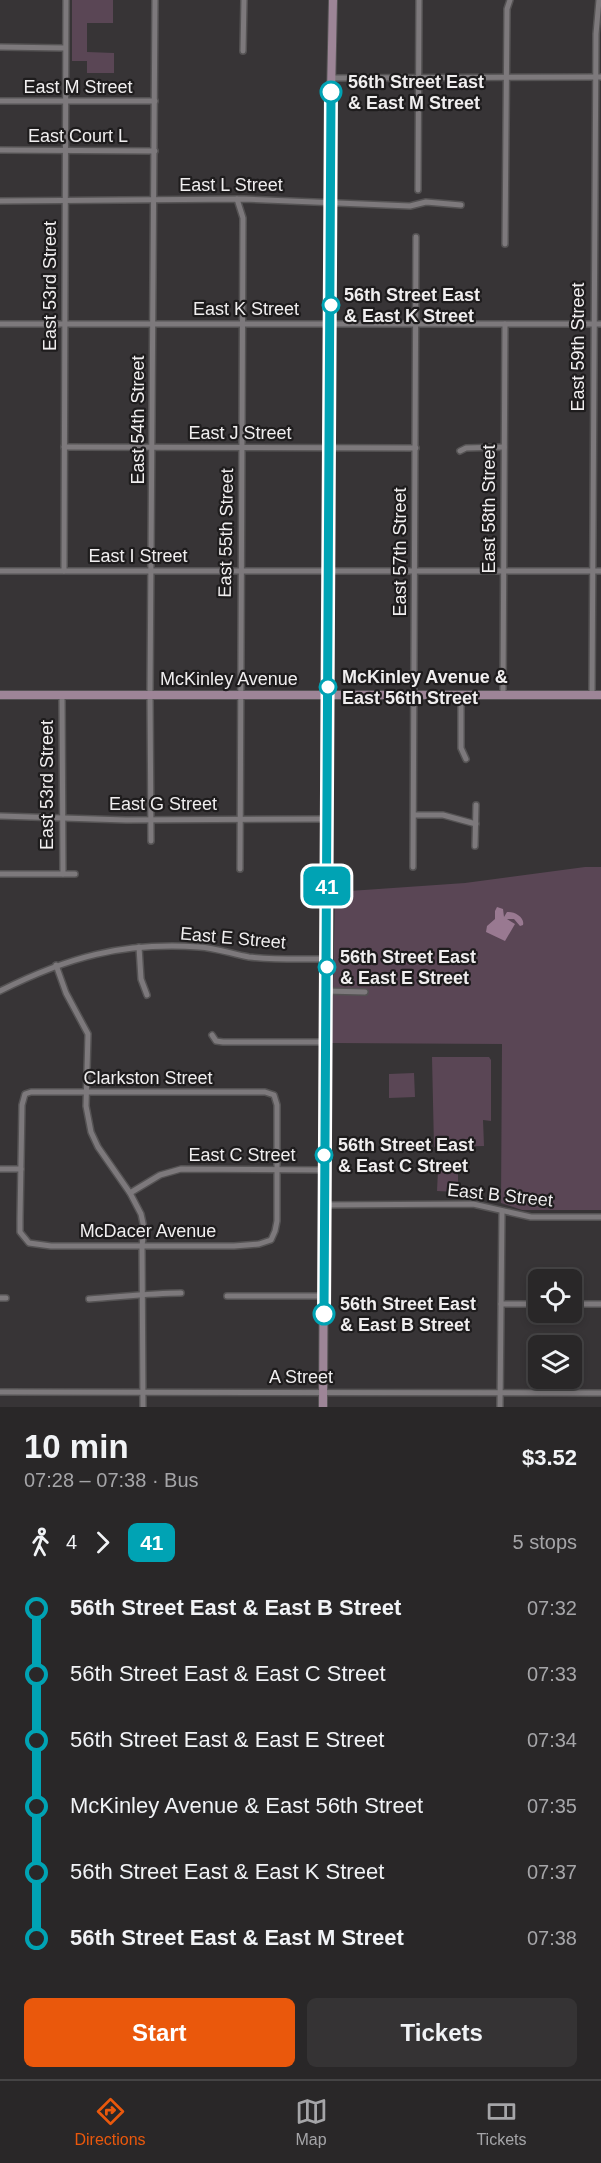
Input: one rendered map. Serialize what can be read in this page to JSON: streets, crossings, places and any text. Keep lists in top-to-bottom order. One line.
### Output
{"streets":{"street":["East M Street","East Court L","East L Street","East 53rd Street","East K Street","East 59th Street","East 54th Street","East J Street","East 58th Street","East 55th Street","East 57th Street","East I Street","McKinley Avenue","East G Street","East E Street","Clarkston Street","East C Street","East B Street","McDacer Avenue","A Street"]},"crossings":[["East M Street","East 53rd Street"],["East M Street","East 54th Street"],["East Court L","East 53rd Street"],["East Court L","East 54th Street"],["East L Street","East 53rd Street"],["East L Street","East 54th Street"],["East L Street","East 55th Street"],["East 53rd Street","East K Street"],["East 53rd Street","East J Street"],["East 53rd Street","East I Street"],["East 53rd Street","McKinley Avenue"],["East 53rd Street","East G Street"],["East K Street","East 59th Street"],["East K Street","East 54th Street"],["East K Street","East 58th Street"],["East K Street","East 55th Street"],["East K Street","East 57th Street"],["East 59th Street","East I Street"],["East 59th Street","McKinley Avenue"],["East 54th Street","East J Street"],["East 54th Street","East I Street"],["East 54th Street","McKinley Avenue"],["East 54th Street","East G Street"],["East J Street","East 55th Street"],["East J Street","East 57th Street"],["East 58th Street","East I Street"],["East 58th Street","McKinley Avenue"],["East 55th Street","East I Street"],["East 55th Street","McKinley Avenue"],["East 55th Street","East G Street"],["East 57th Street","East I Street"],["East 57th Street","McKinley Avenue"],["Clarkston Street","East C Street"],["Clarkston Street","McDacer Avenue"],["East C Street","McDacer Avenue"]],"places":["56th Street East & East M Street","56th Street East & East K Street","McKinley Avenue & East 56th Street","56th Street East & East E Street","56th Street East & East C Street","56th Street East & East B Street"],"lines":["bus line 41"],"page":{"on_map":"41","heading":["10 min","07:28 – 07:38 · Bus","$3.52"],"legs":["4","41","5 stops"],"list":[{"name":"56th Street East & East B Street","value":"07:32"},{"name":"56th Street East & East C Street","value":"07:33"},{"name":"56th Street East & East E Street","value":"07:34"},{"name":"McKinley Avenue & East 56th Street","value":"07:35"},{"name":"56th Street East & East K Street","value":"07:37"},{"name":"56th Street East & East M Street","value":"07:38"}],"buttons":["Start","Tickets"],"tabs":["Directions","Map","Tickets"]}}
